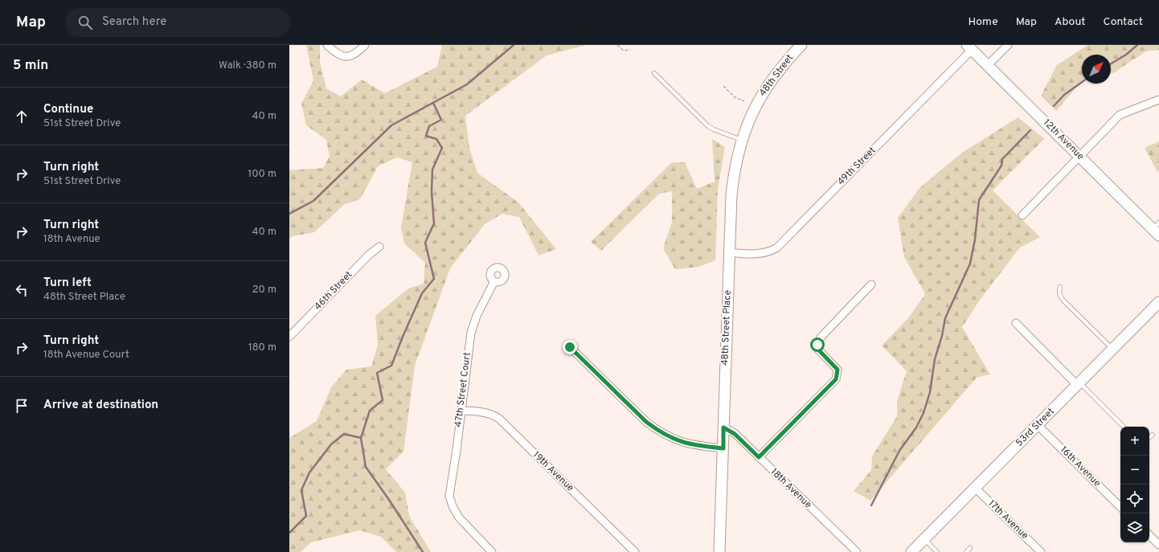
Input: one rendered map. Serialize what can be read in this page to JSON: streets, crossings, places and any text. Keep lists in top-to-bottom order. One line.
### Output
{"streets":{"street":["48th Street","12th Avenue","49th Street","46th Street","48th Street Place","47th Street Court","53rd Street","16th Avenue","19th Avenue","18th Avenue","17th Avenue"]},"crossings":[["48th Street","48th Street Place"],["12th Avenue","49th Street"],["49th Street","48th Street Place"],["48th Street Place","18th Avenue"],["47th Street Court","19th Avenue"],["53rd Street","16th Avenue"],["53rd Street","17th Avenue"]],"north":"top right","page":{"header":"Map","search":"Search here","nav":["Home","Map","About","Contact"],"heading":["5 min","Walk · 380 m"],"list":[["Continue","51st Street Drive","40 m"],["Turn right","51st Street Drive","100 m"],["Turn right","18th Avenue","40 m"],["Turn left","48th Street Place","20 m"],["Turn right","18th Avenue Court","180 m"],"Arrive at destination"],"map_buttons":["+","−"]}}
